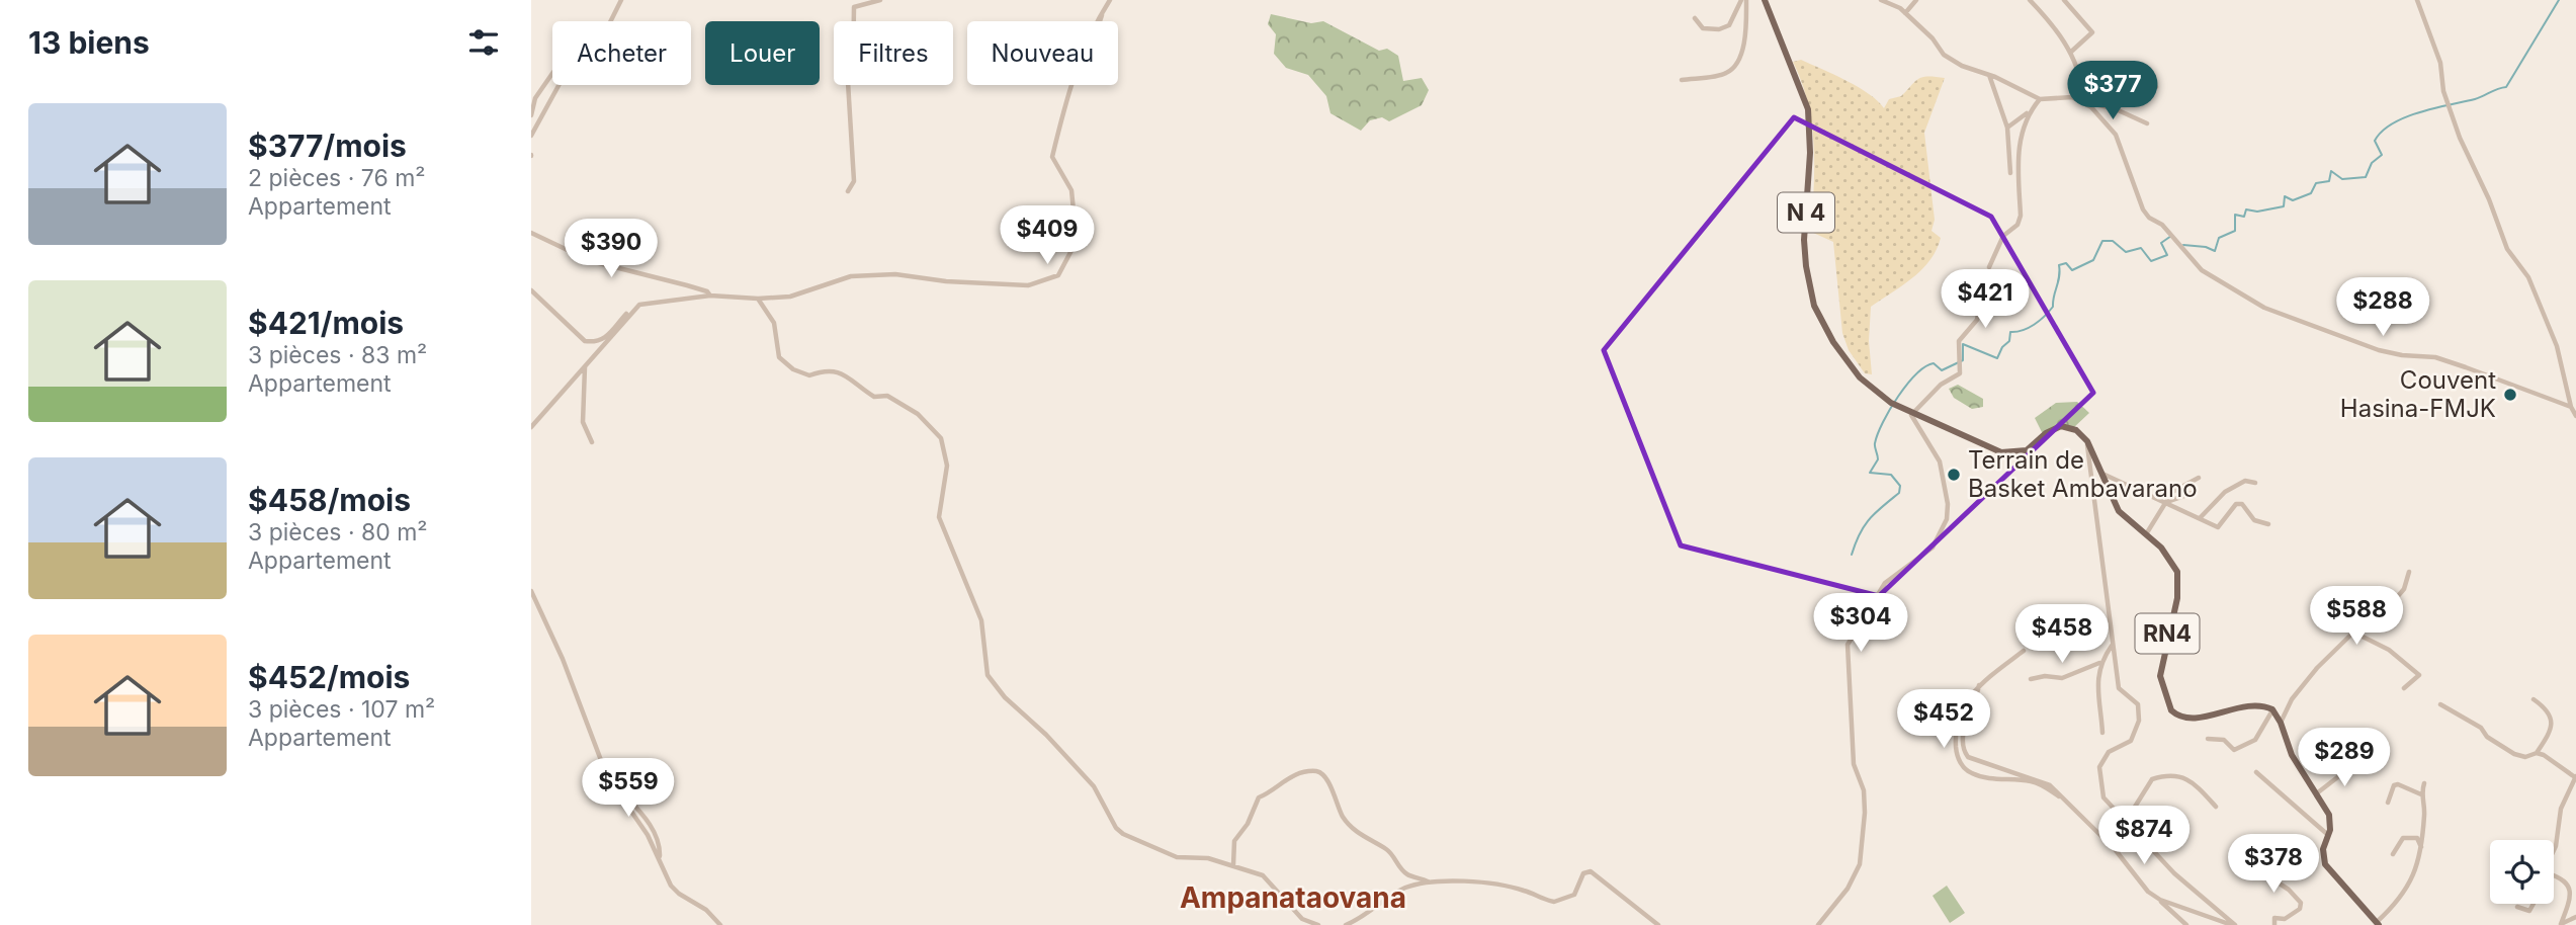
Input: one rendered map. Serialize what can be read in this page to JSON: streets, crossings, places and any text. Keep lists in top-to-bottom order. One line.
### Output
{"streets":{"main road":["N 4","RN4"]},"districts":["Ampanataovana"],"places":["Couvent Hasina-FMJK","Terrain de Basket Ambavarano"],"page":{"heading":"13 biens","chip":["Acheter","Louer","Filtres","Nouveau"],"price":["$377","$409","$390","$421","$288","$588","$304","$458","$452","$289","$559","$874","$378"],"list":[{"name":"$377/mois","note":"2 pièces · 76 m² · Appartement"},{"name":"$421/mois","note":"3 pièces · 83 m² · Appartement"},{"name":"$458/mois","note":"3 pièces · 80 m² · Appartement"},{"name":"$452/mois","note":"3 pièces · 107 m² · Appartement"}]}}
